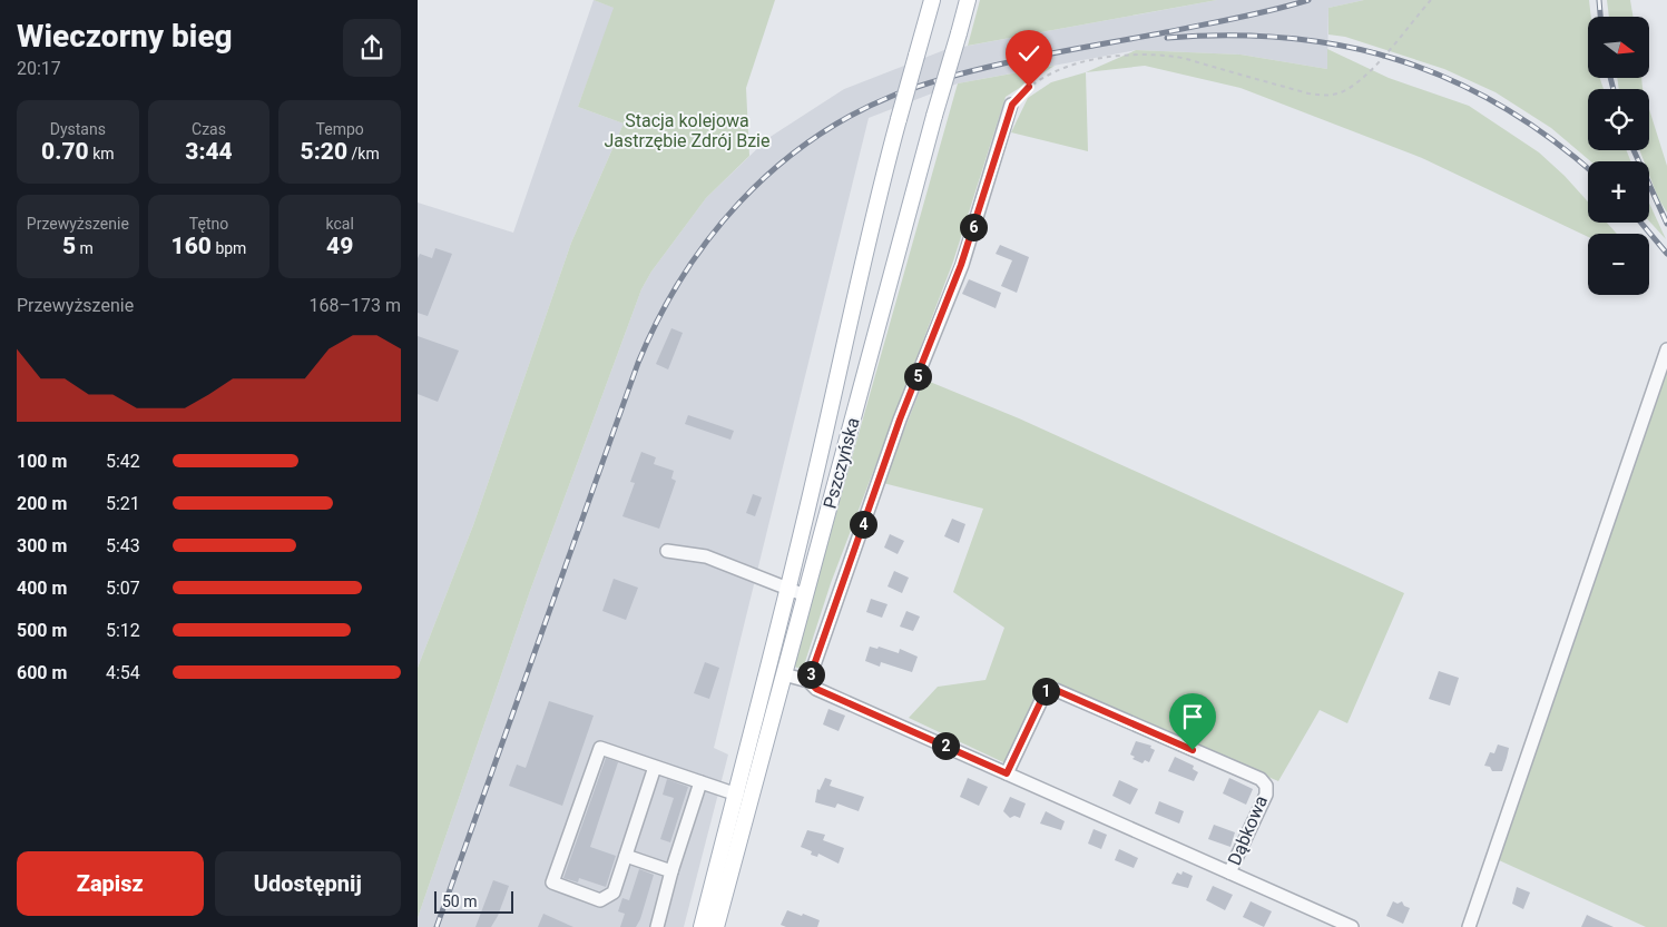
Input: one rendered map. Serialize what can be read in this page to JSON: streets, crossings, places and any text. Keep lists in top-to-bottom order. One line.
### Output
{"streets":{"main road":["Pszczyńska"],"street":["Dąbkowa"]},"crossings":[["Pszczyńska","Dąbkowa"]],"parks":["Stacja kolejowa Jastrzębie Zdrój Bzie"],"scale_bar":"50 m","north":"right","page":{"heading":["Wieczorny bieg","20:17"],"map_buttons":["+","−"],"stats":[["Dystans","0.70 km"],["Czas","3:44"],["Tempo","5:20 /km"],["Przewyższenie","5 m"],["Tętno","160 bpm"],["kcal","49"]],"pins":["6","5","4","3","1","2"],"chart":["Przewyższenie","168–173 m"],"list":[{"name":"100 m","note":"5:42"},{"name":"200 m","note":"5:21"},{"name":"300 m","note":"5:43"},{"name":"400 m","note":"5:07"},{"name":"500 m","note":"5:12"},{"name":"600 m","note":"4:54"}],"buttons":["Zapisz","Udostępnij"],"scale":"50 m"}}
